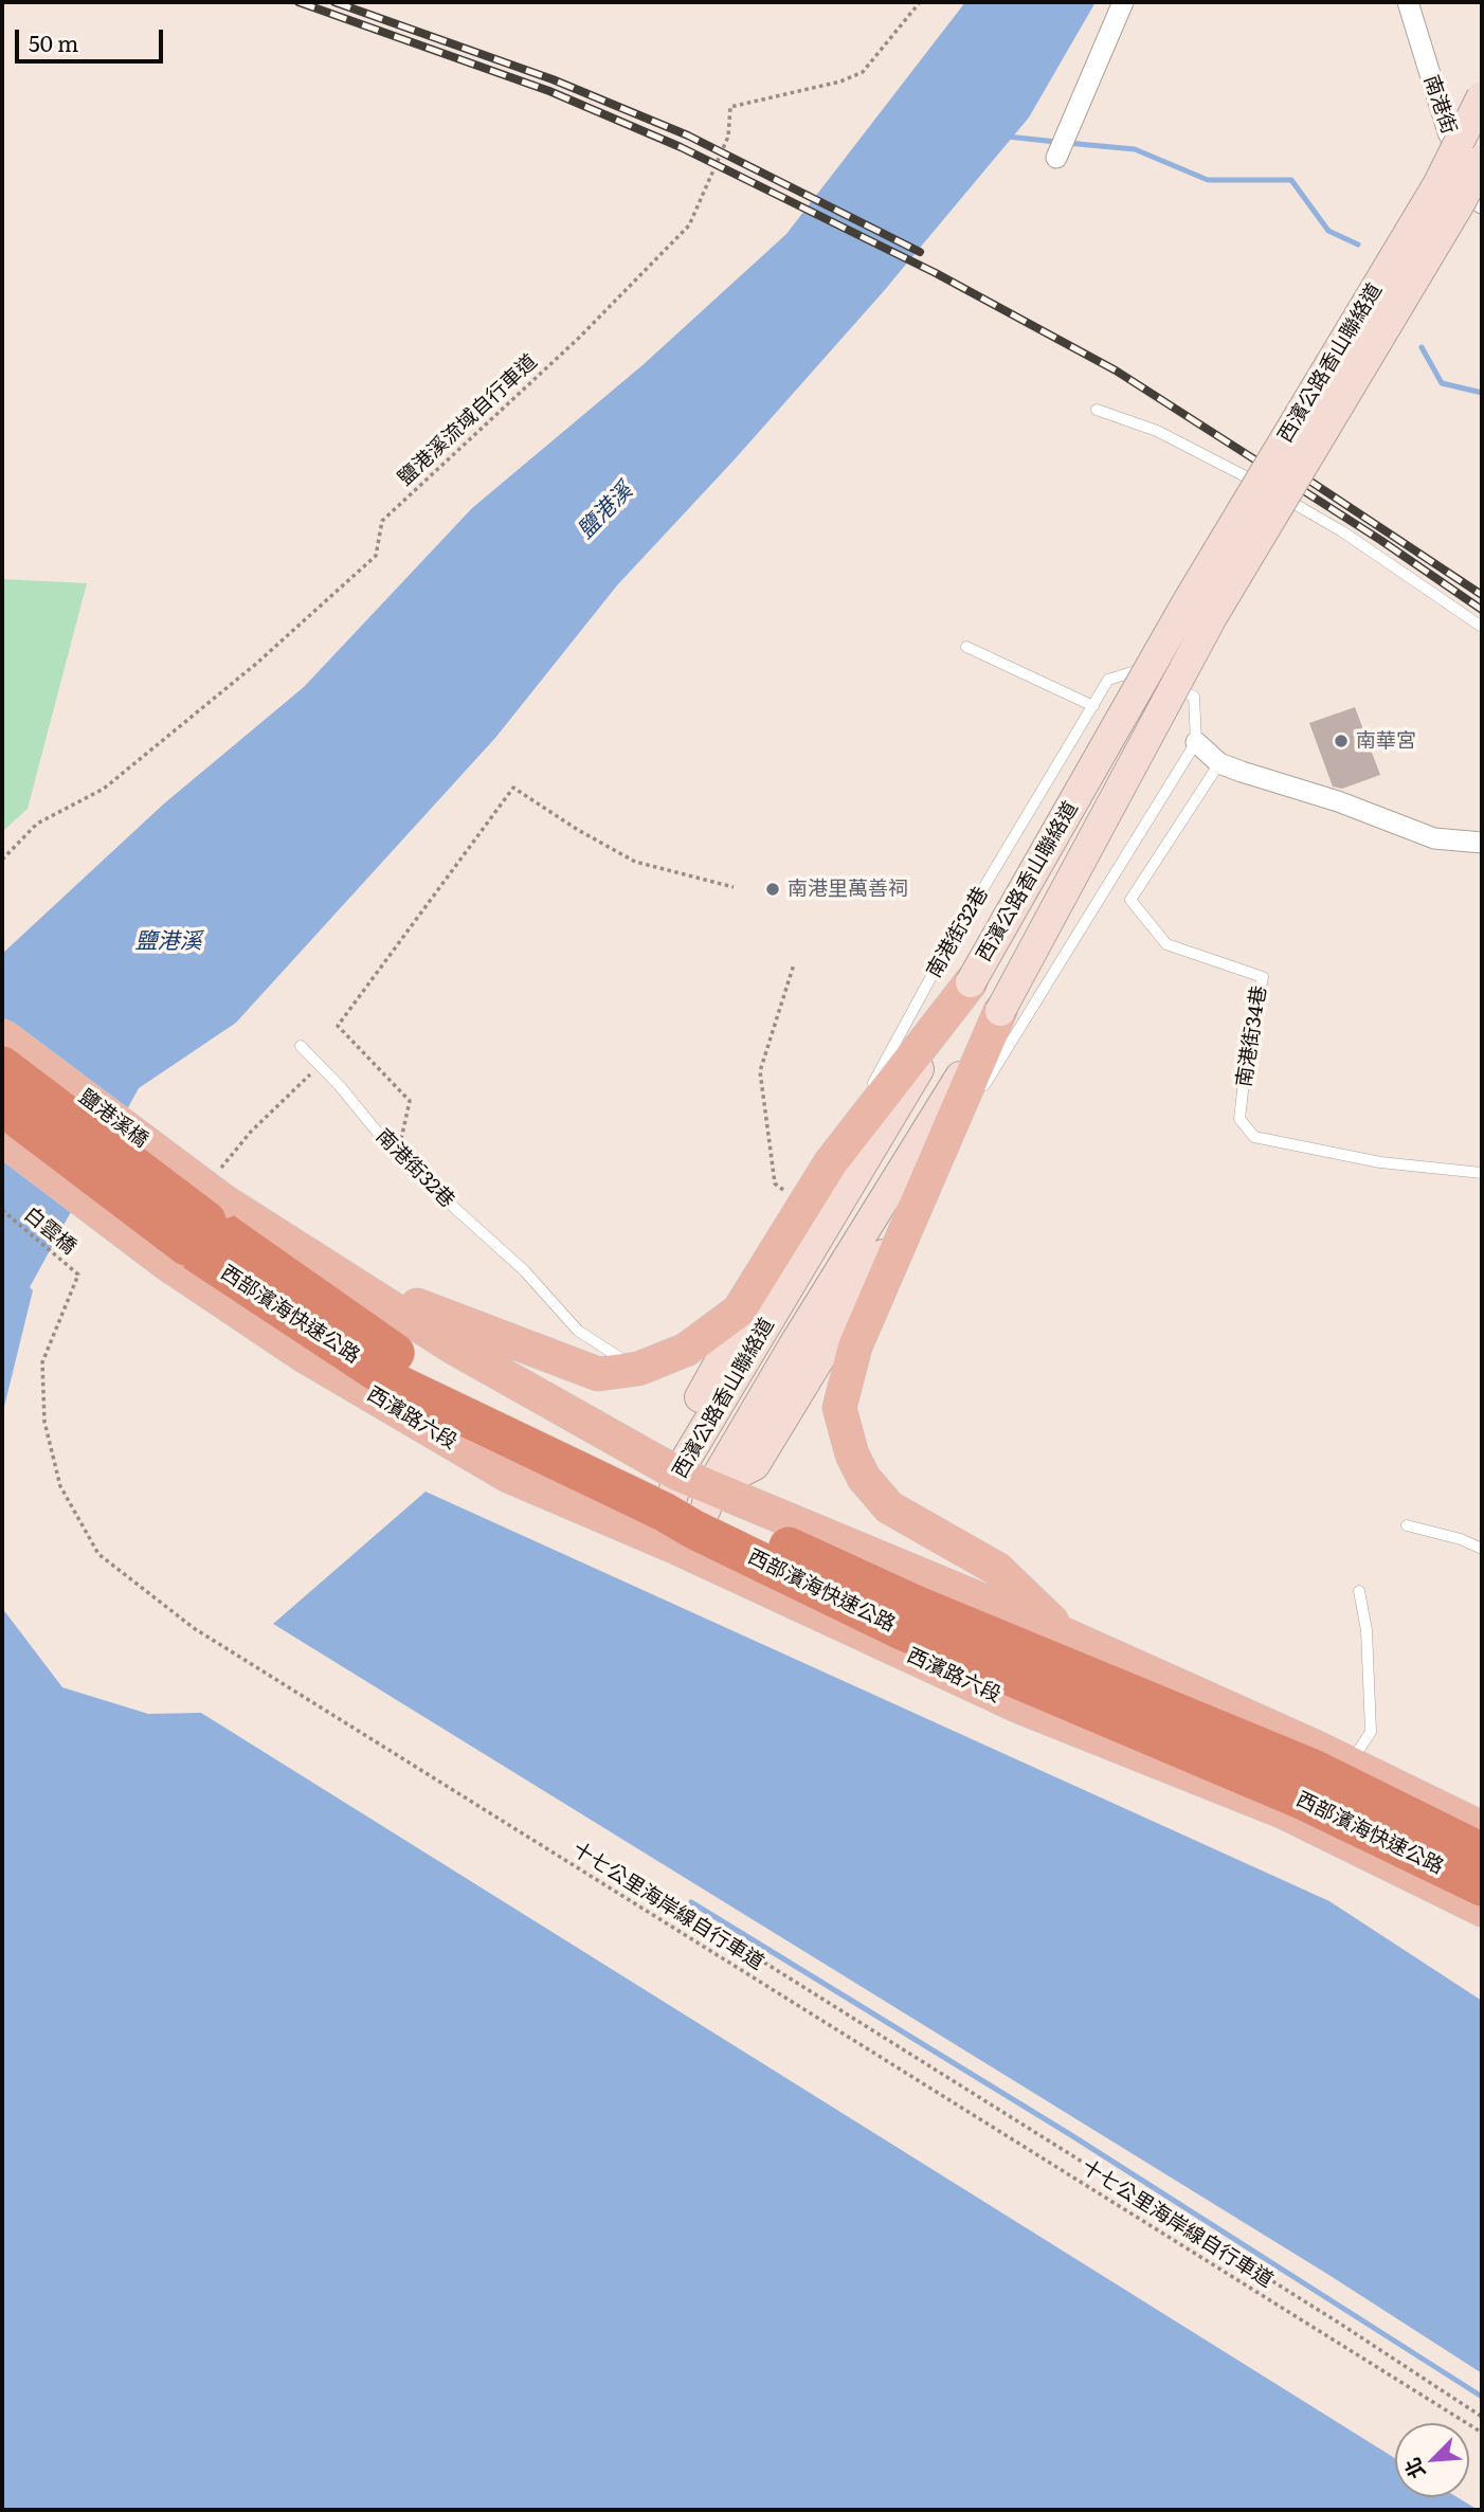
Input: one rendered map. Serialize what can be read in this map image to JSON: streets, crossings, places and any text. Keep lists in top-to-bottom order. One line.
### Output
{"streets":{"highway":["鹽港溪橋","西部濱海快速公路"],"main road":["西濱路六段"],"street":["南港街","西濱公路香山聯絡道"],"lane":["南港街32巷","南港街34巷"],"path":["鹽港溪流域自行車道","白雲橋","十七公里海岸線自行車道"]},"crossings":[["西濱公路香山聯絡道","西部濱海快速公路"],["西濱公路香山聯絡道","西濱路六段"],["鹽港溪橋","西部濱海快速公路"],["鹽港溪橋","西濱路六段"],["白雲橋","十七公里海岸線自行車道"],["西部濱海快速公路","西濱路六段"]],"water":["鹽港溪"],"places":["南華宮","南港里萬善祠"],"scale_bar":"50 m","north":"bottom left"}
